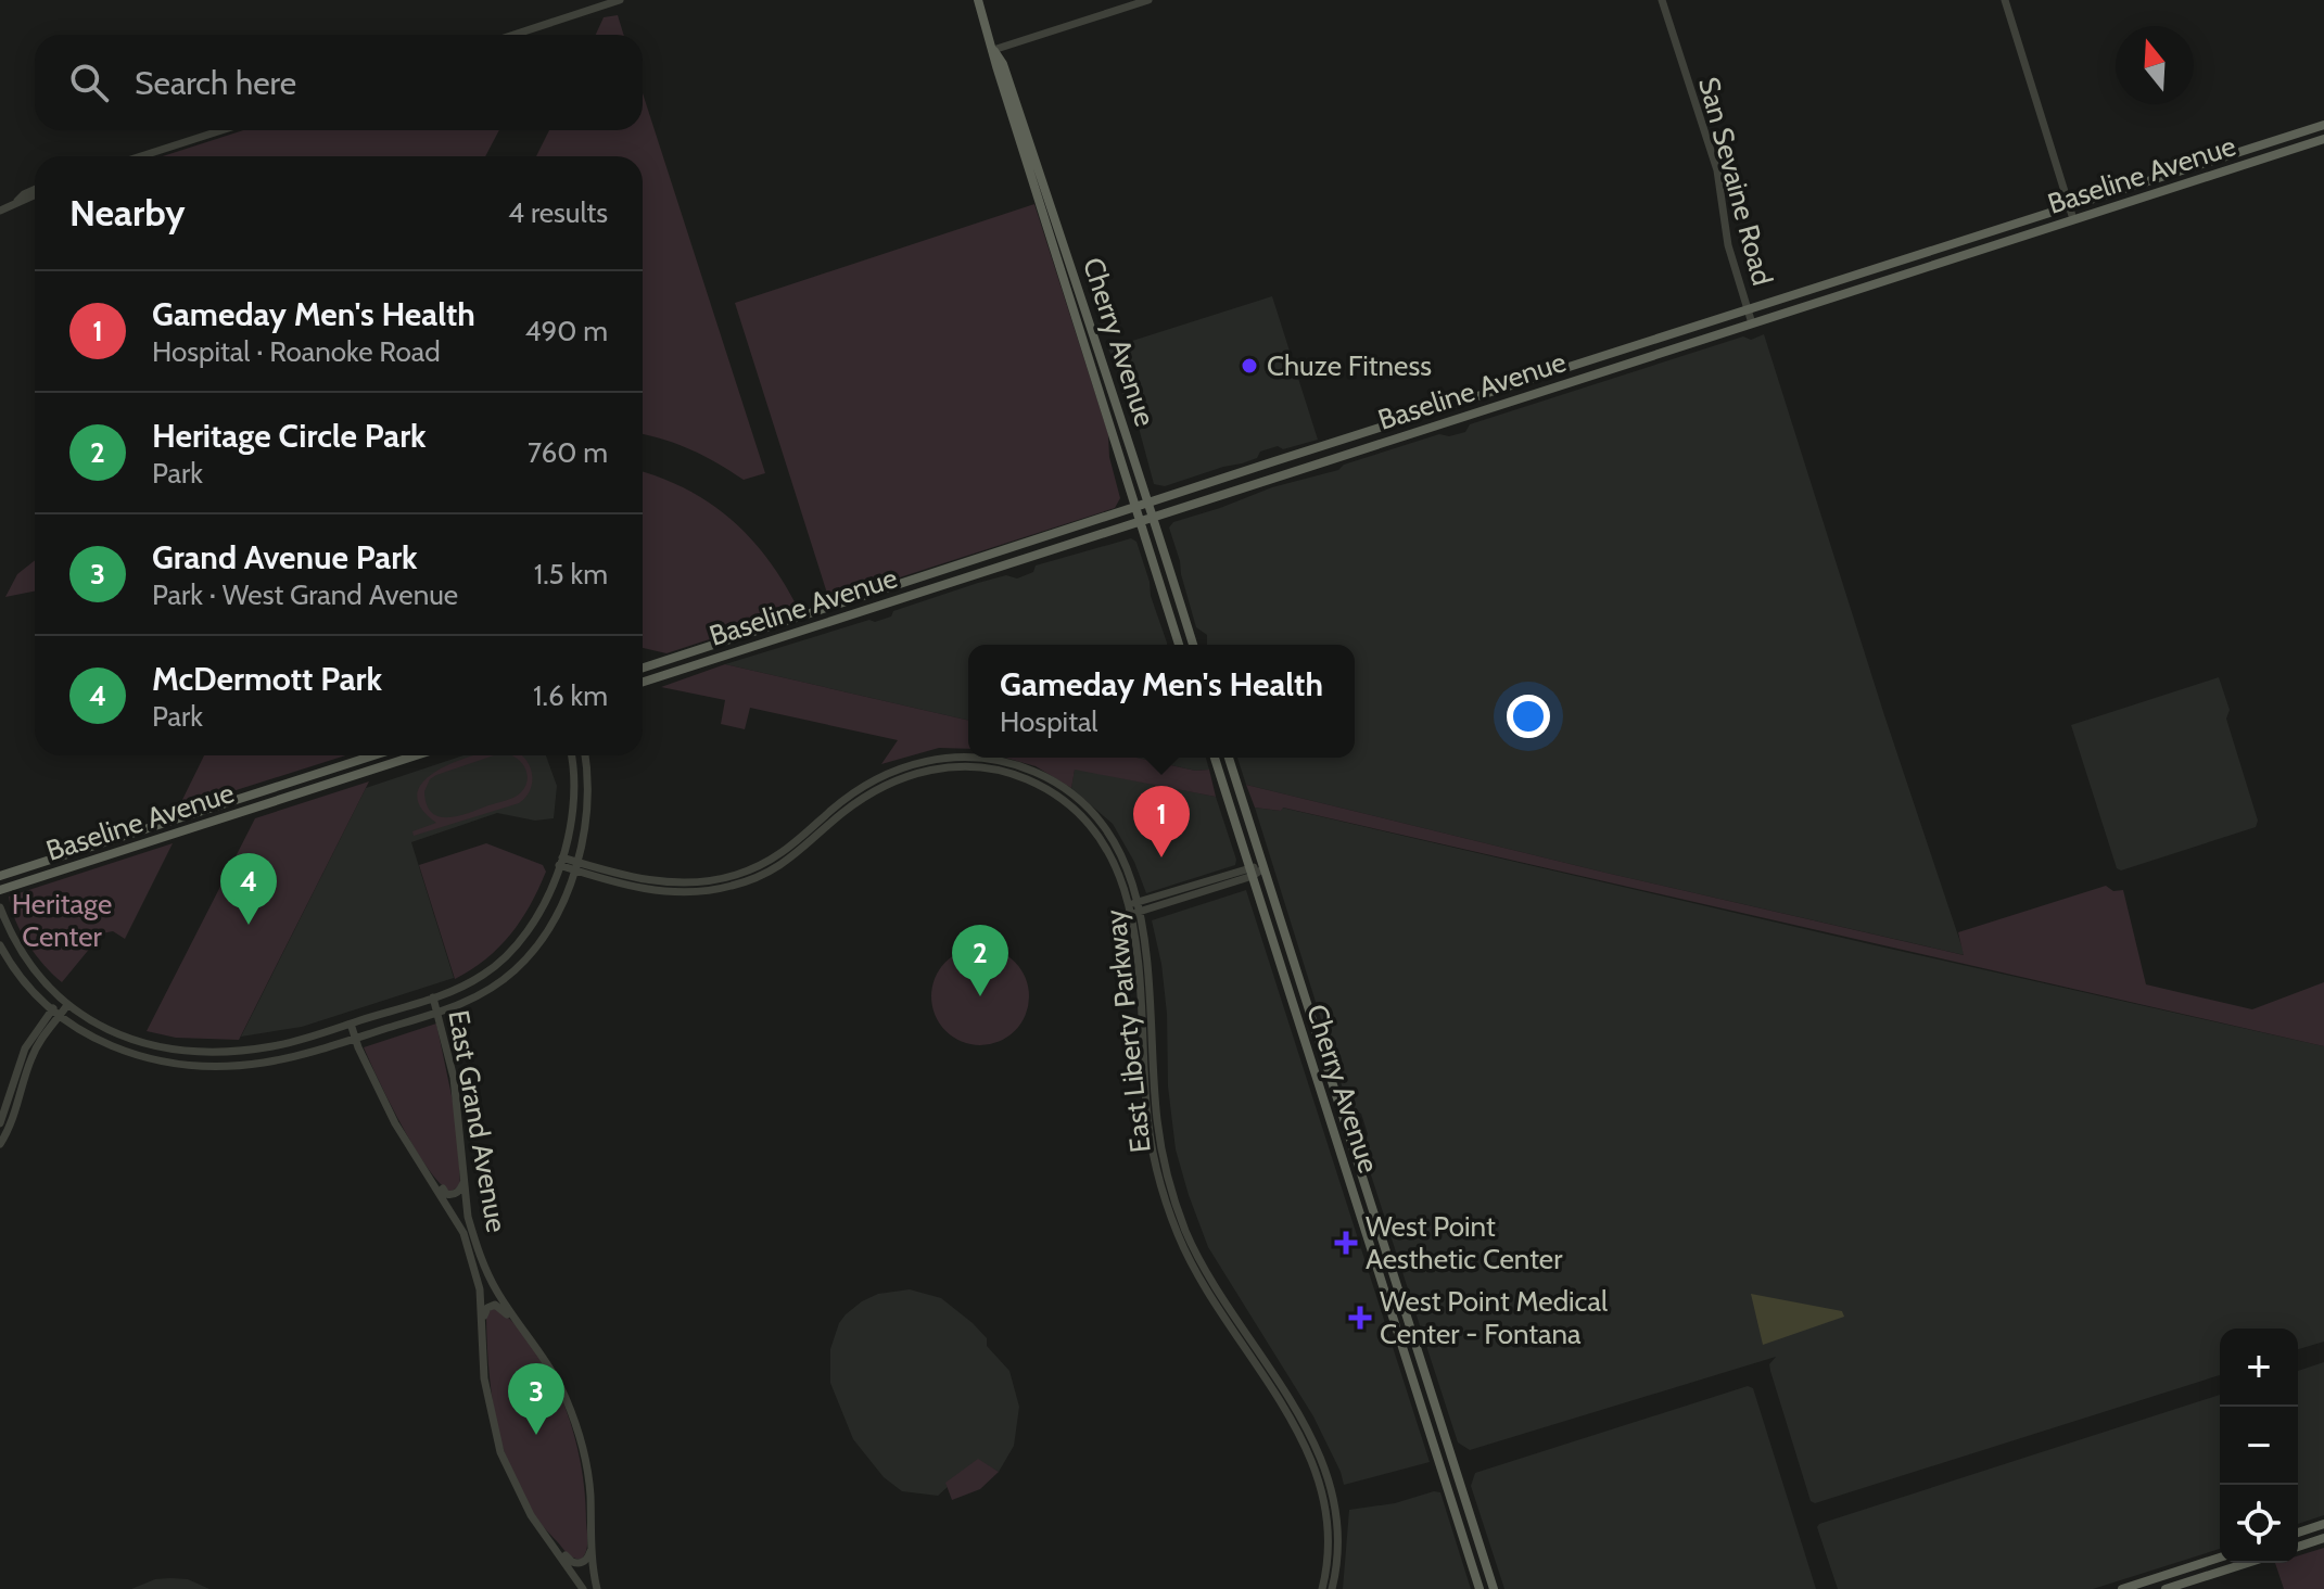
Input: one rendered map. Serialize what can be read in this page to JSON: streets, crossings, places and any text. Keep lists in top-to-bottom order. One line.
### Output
{"streets":{"main road":["Baseline Avenue","Cherry Avenue"],"street":["San Sevaine Road","East Liberty Parkway","East Grand Avenue"]},"crossings":[["Baseline Avenue","San Sevaine Road"],["Baseline Avenue","Cherry Avenue"]],"parks":["Heritage Center"],"places":{"other":["Chuze Fitness"],"health":["West Point Aesthetic Center","West Point Medical Center - Fontana"]},"north":"top","page":{"search":"Search here","heading":["Nearby","4 results"],"list":[{"mark":"1","name":"Gameday Men's Health","note":"Hospital · Roanoke Road","value":"490 m"},{"mark":"2","name":"Heritage Circle Park","note":"Park","value":"760 m"},{"mark":"3","name":"Grand Avenue Park","note":"Park · West Grand Avenue","value":"1.5 km"},{"mark":"4","name":"McDermott Park","note":"Park","value":"1.6 km"}],"popup":["Gameday Men's Health","Hospital"],"pins":["1","4","2","3"],"map_buttons":["+","−"]}}
